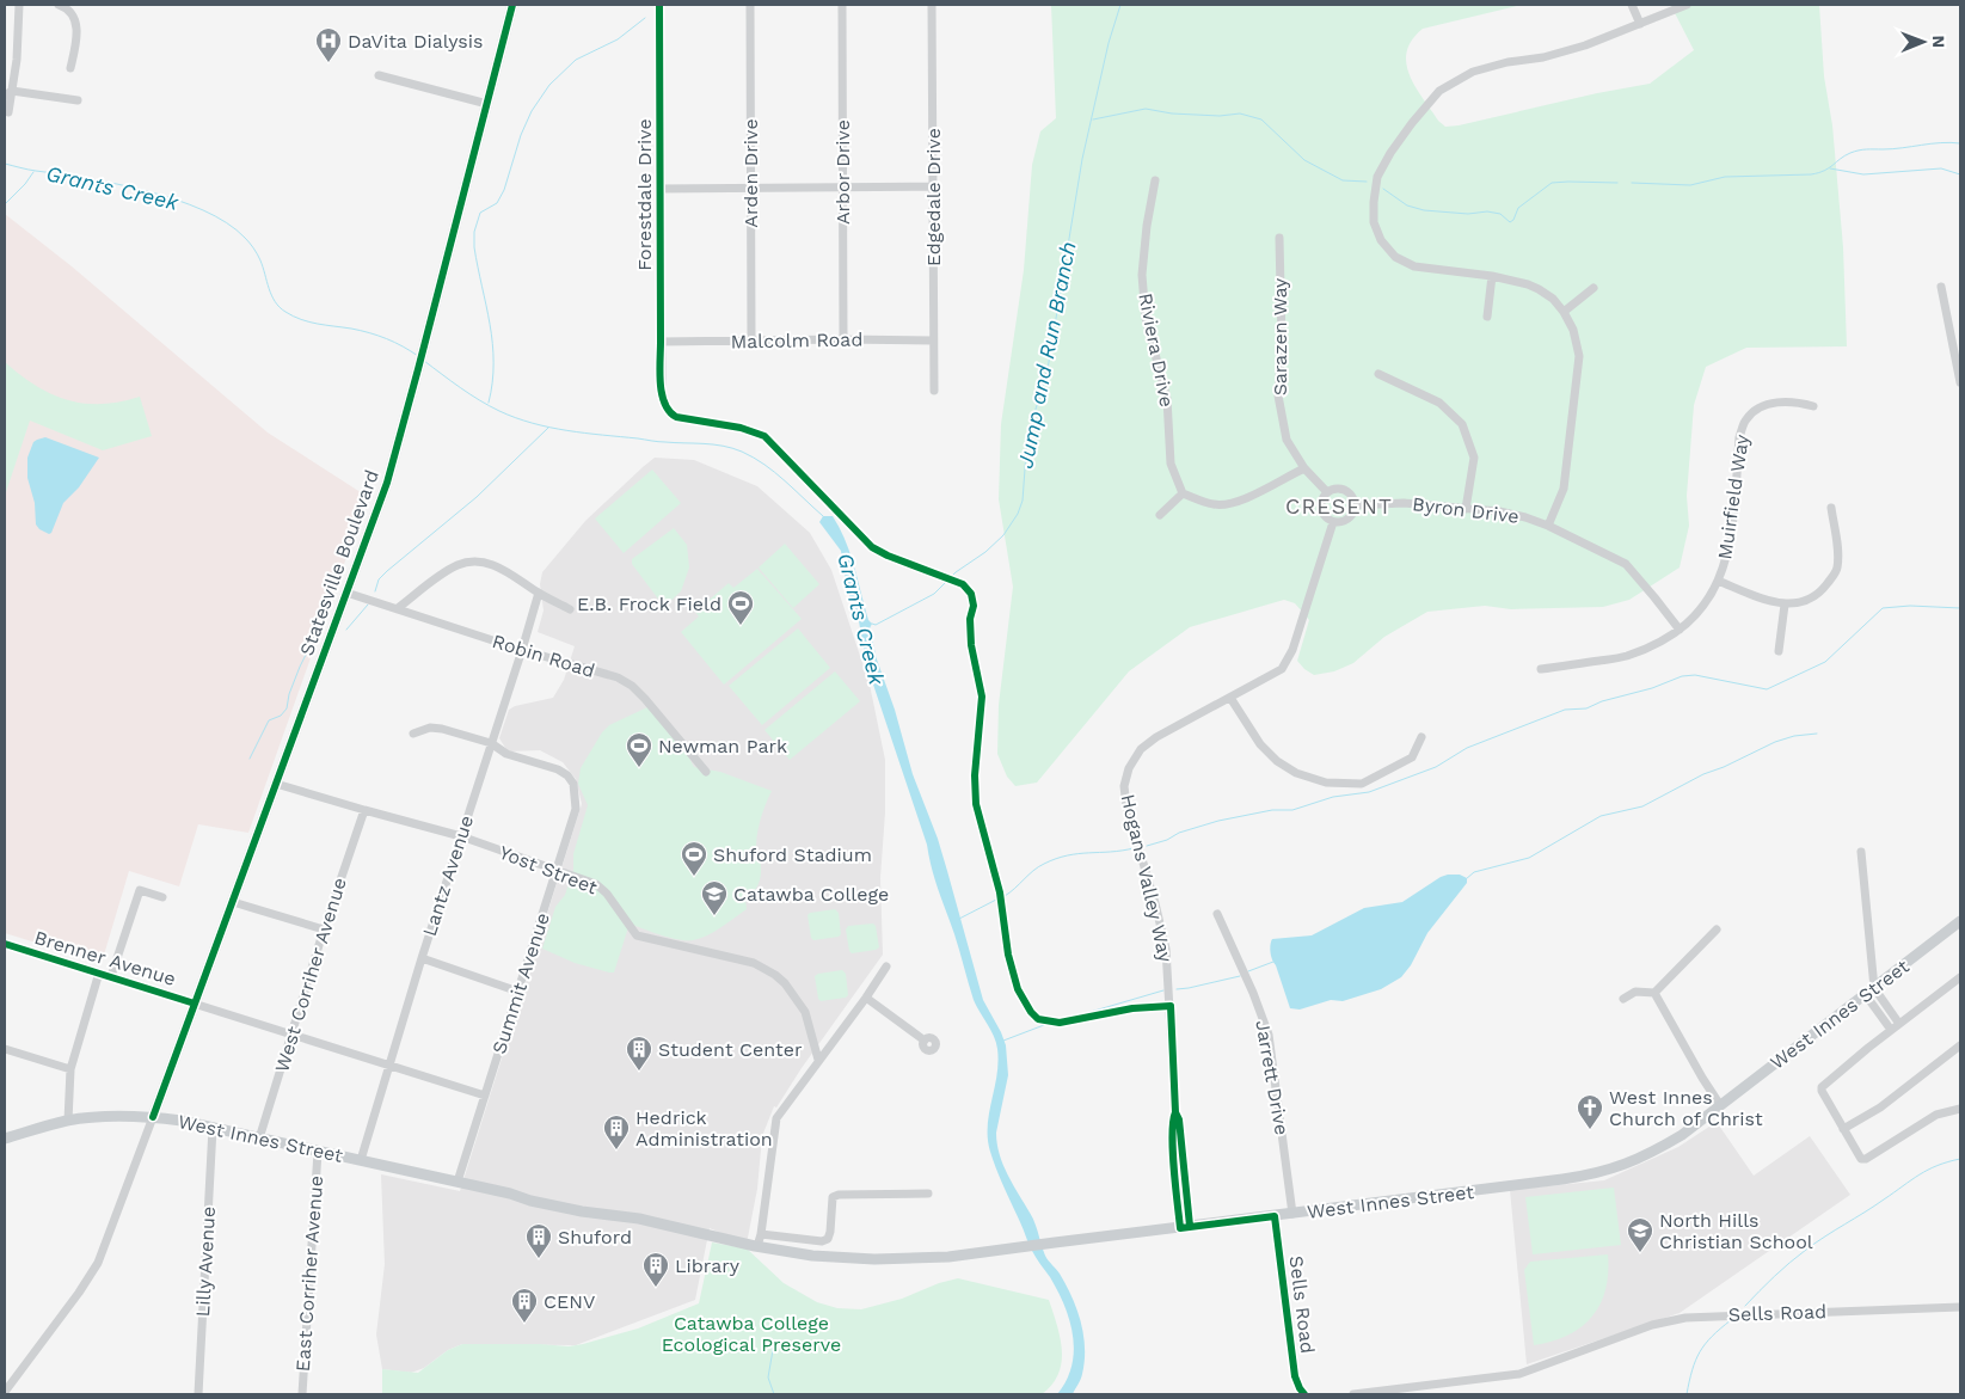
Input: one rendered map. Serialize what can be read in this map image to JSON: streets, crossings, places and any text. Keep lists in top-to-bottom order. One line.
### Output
{"streets":{"main road":["Statesville Boulevard","West Innes Street"],"street":["Arbor Drive","Arden Drive","Forestdale Drive","Edgedale Drive","Sarazen Way","Malcolm Road","Riviera Drive","Muirfield Way","Byron Drive","Robin Road","Yost Street","Lantz Avenue","Hogans Valley Way","Brenner Avenue","West Corriher Avenue","Summit Avenue","Jarrett Drive","Lilly Avenue","East Corriher Avenue","Sells Road"]},"crossings":[["Arbor Drive","Malcolm Road"],["Arden Drive","Malcolm Road"],["Forestdale Drive","Malcolm Road"],["Edgedale Drive","Malcolm Road"],["Sarazen Way","Byron Drive"],["Sarazen Way","Hogans Valley Way"],["Muirfield Way","Byron Drive"],["Byron Drive","Hogans Valley Way"],["Statesville Boulevard","Robin Road"],["Statesville Boulevard","Yost Street"],["Statesville Boulevard","Brenner Avenue"],["Statesville Boulevard","West Innes Street"],["Robin Road","Lantz Avenue"],["Yost Street","Lantz Avenue"],["Yost Street","West Corriher Avenue"],["Yost Street","Summit Avenue"],["Lantz Avenue","Brenner Avenue"],["Lantz Avenue","Summit Avenue"],["Lantz Avenue","West Innes Street"],["Hogans Valley Way","West Innes Street"],["Brenner Avenue","West Corriher Avenue"],["Brenner Avenue","Summit Avenue"],["West Corriher Avenue","West Innes Street"],["Summit Avenue","West Innes Street"],["West Innes Street","Jarrett Drive"],["West Innes Street","Lilly Avenue"],["West Innes Street","East Corriher Avenue"],["West Innes Street","Sells Road"]],"districts":["CRESENT"],"water":["Grants Creek","Jump and Run Branch"],"parks":["Catawba College Ecological Preserve"],"places":{"hospital":["DaVita Dialysis"],"sports":["E.B. Frock Field","Newman Park","Shuford Stadium"],"school or university":["Catawba College","North Hills Christian School"],"building":["Student Center","Hedrick Administration","Shuford","Library","CENV"],"church":["West Innes Church of Christ"]},"north":"right"}
